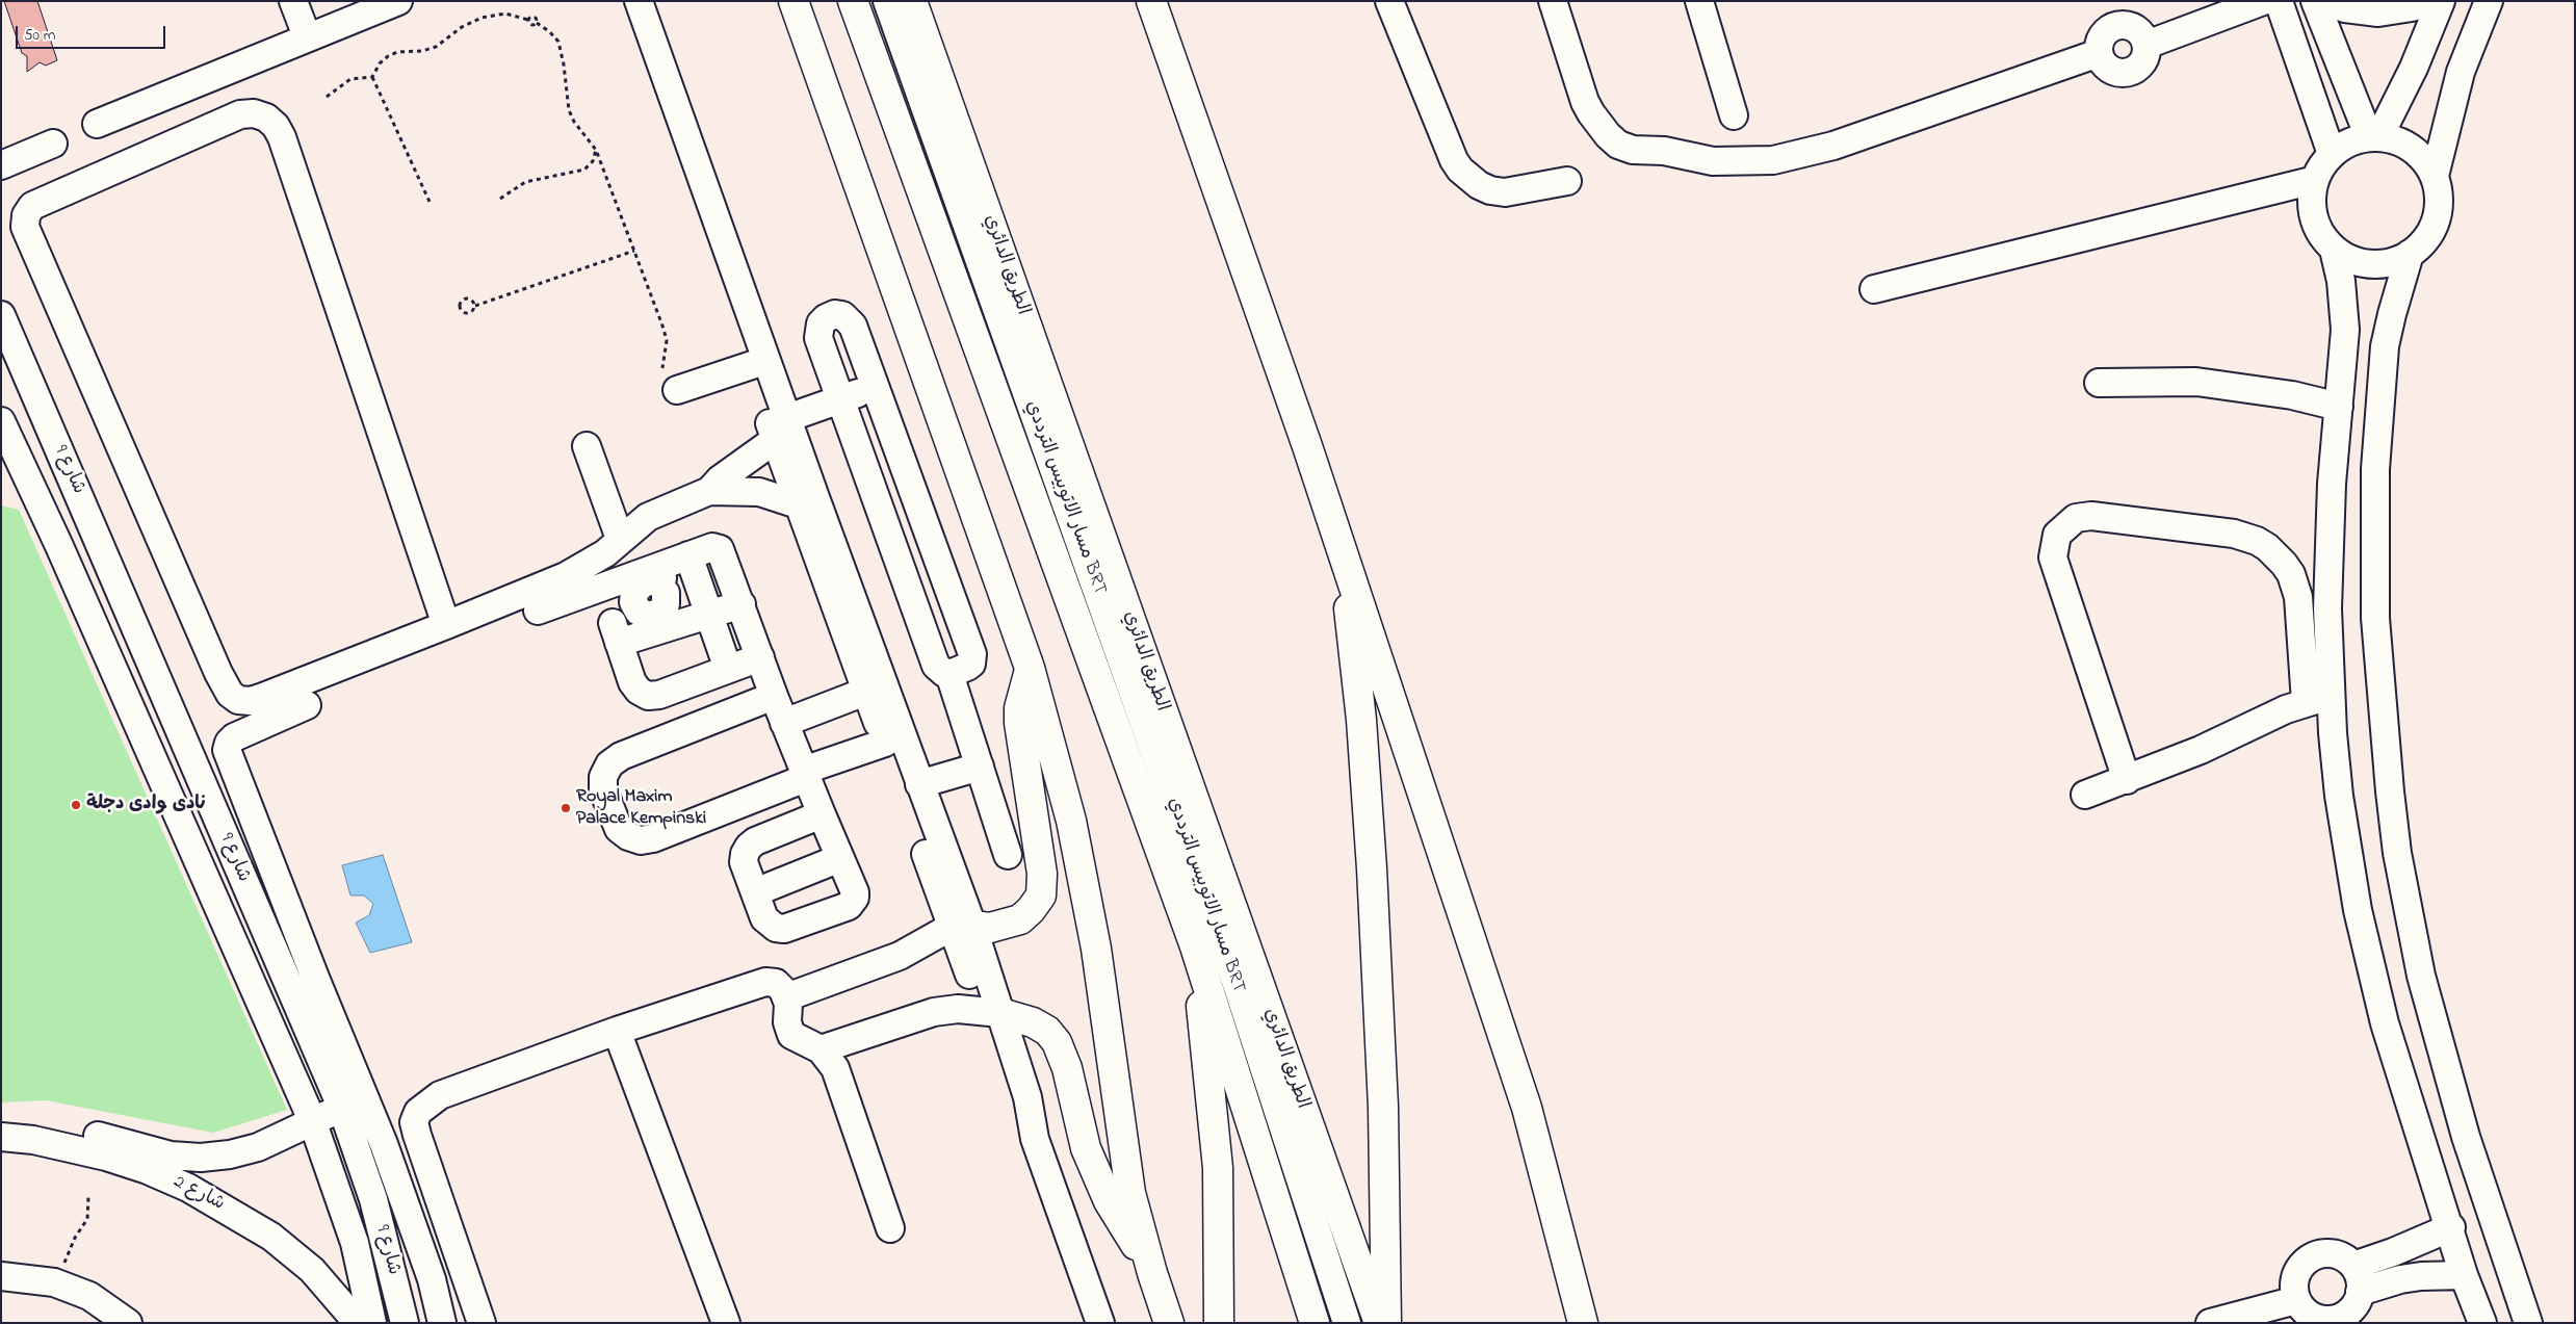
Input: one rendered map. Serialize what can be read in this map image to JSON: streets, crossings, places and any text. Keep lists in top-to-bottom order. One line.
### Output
{"streets":{"highway":["الطريق الدائري"],"street":["شارع 9","مسار الاتوبيس الترددي BRT","شارع 2"]},"crossings":[["شارع 9","شارع 2"]],"places":["نادى وادى دجلة","Royal Maxim Palace Kempinski"],"scale_bar":"50 m"}
